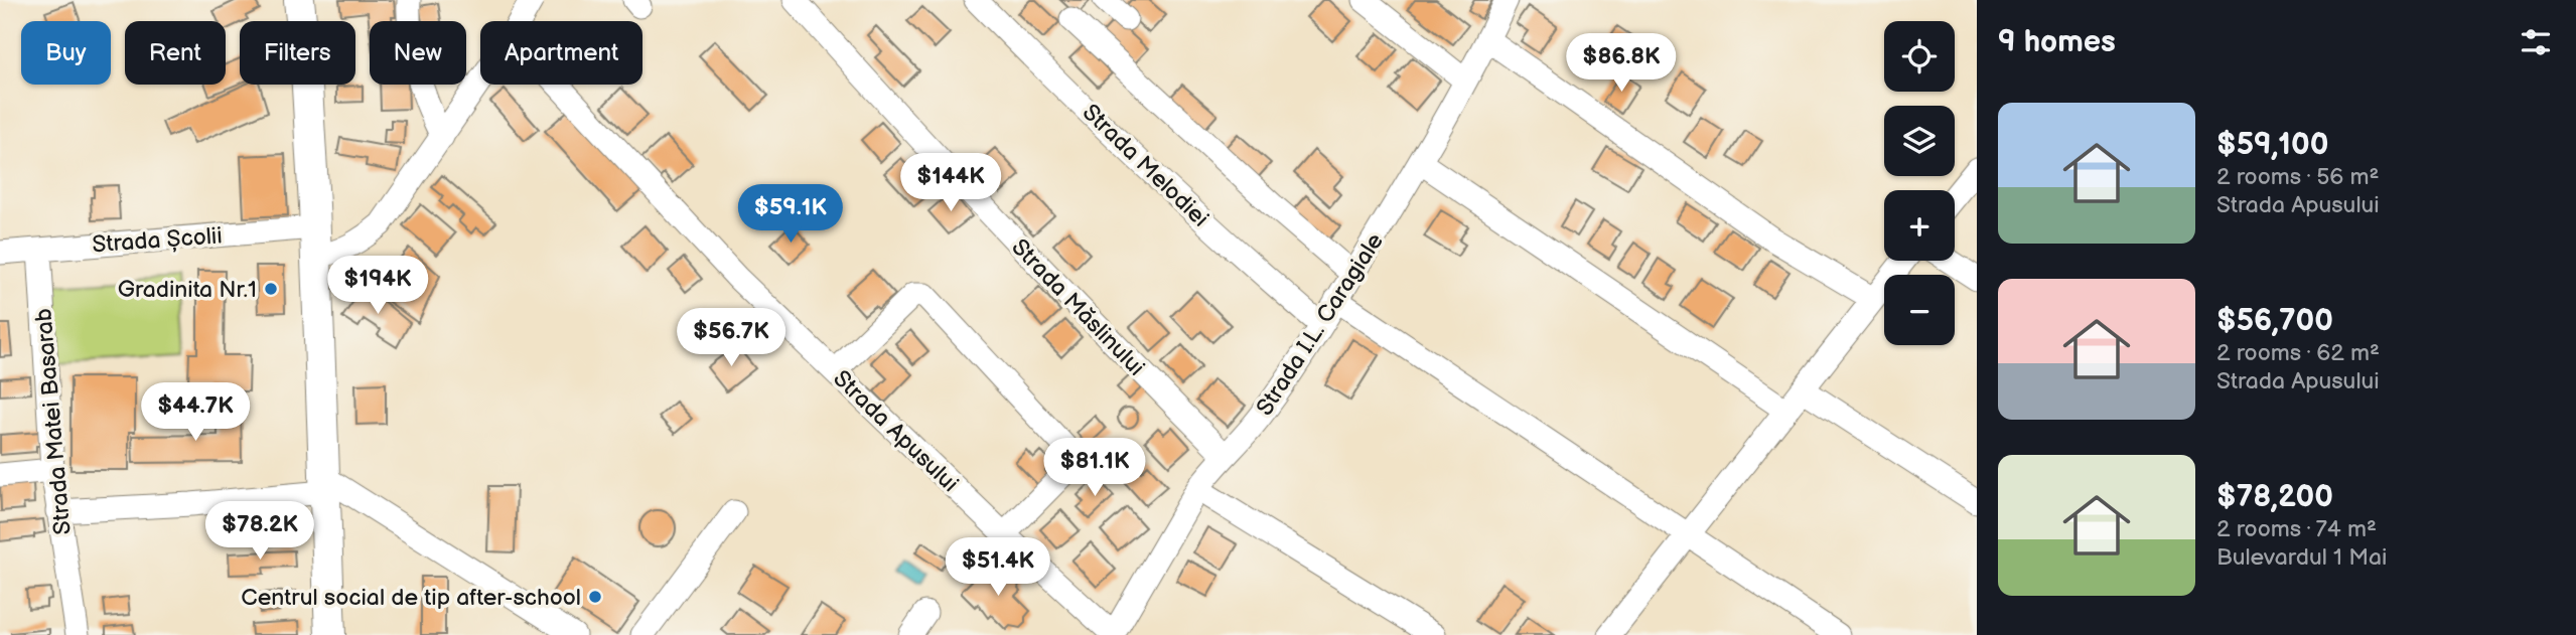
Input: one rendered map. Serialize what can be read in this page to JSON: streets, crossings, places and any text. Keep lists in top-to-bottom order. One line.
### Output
{"streets":{"street":["Strada Melodiei","Strada Școlii","Strada Măslinului","Strada I.L. Caragiale","Strada Matei Basarab","Strada Apusului"]},"crossings":[["Strada Melodiei","Strada I.L. Caragiale"],["Strada Școlii","Strada Matei Basarab"],["Strada Măslinului","Strada I.L. Caragiale"],["Strada I.L. Caragiale","Strada Apusului"]],"places":["Gradinita Nr.1","Centrul social de tip after-school"],"page":{"heading":"9 homes","map_buttons":["+","−"],"chip":["Buy","Rent","Filters","New","Apartment"],"price":["$86.8K","$144K","$59.1K","$194K","$56.7K","$44.7K","$81.1K","$78.2K","$51.4K"],"list":[{"name":"$59,100","note":"2 rooms · 56 m² · Strada Apusului"},{"name":"$56,700","note":"2 rooms · 62 m² · Strada Apusului"},{"name":"$78,200","note":"2 rooms · 74 m² · Bulevardul 1 Mai"}]}}
